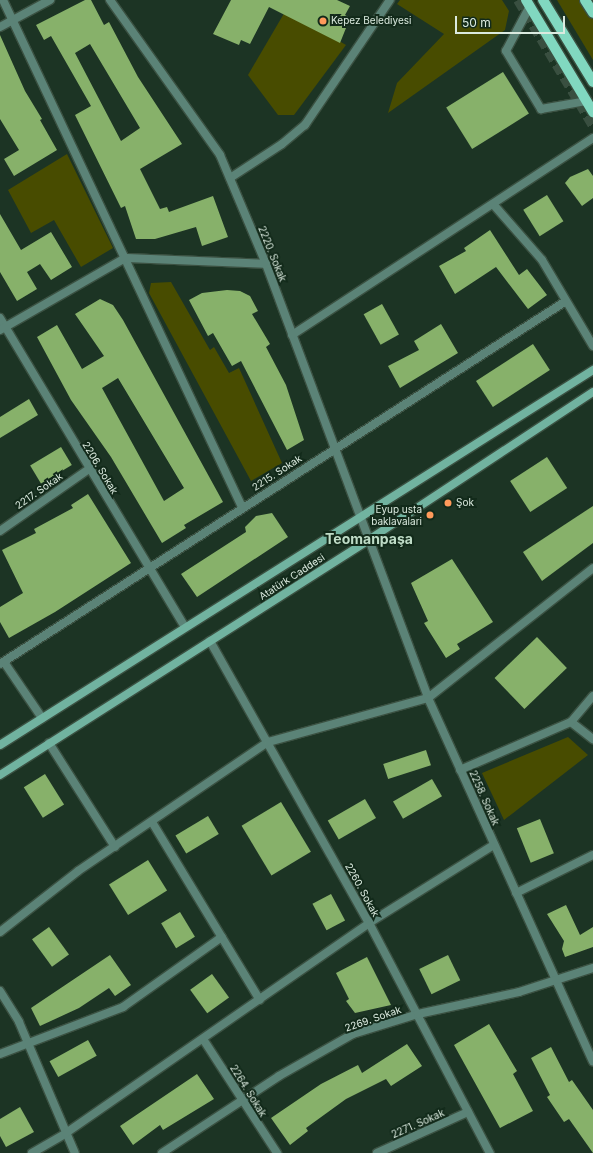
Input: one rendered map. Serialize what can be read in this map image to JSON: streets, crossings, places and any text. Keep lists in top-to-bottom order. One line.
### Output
{"streets":{"main road":["Atatürk Caddesi"],"street":["2220. Sokak","2206. Sokak","2215. Sokak","2217. Sokak","2258. Sokak","2260. Sokak","2269. Sokak","2264. Sokak","2271. Sokak"]},"crossings":[["2220. Sokak","2215. Sokak"],["2220. Sokak","Atatürk Caddesi"],["2220. Sokak","2258. Sokak"],["2206. Sokak","2215. Sokak"],["2206. Sokak","2217. Sokak"],["2206. Sokak","Atatürk Caddesi"],["Atatürk Caddesi","2258. Sokak"],["Atatürk Caddesi","2260. Sokak"],["2258. Sokak","2269. Sokak"],["2260. Sokak","2269. Sokak"],["2260. Sokak","2271. Sokak"],["2269. Sokak","2264. Sokak"]],"districts":["Teomanpaşa"],"places":["Kepez Belediyesi","Şok","Eyup usta baklavalari"],"scale_bar":"50 m"}
